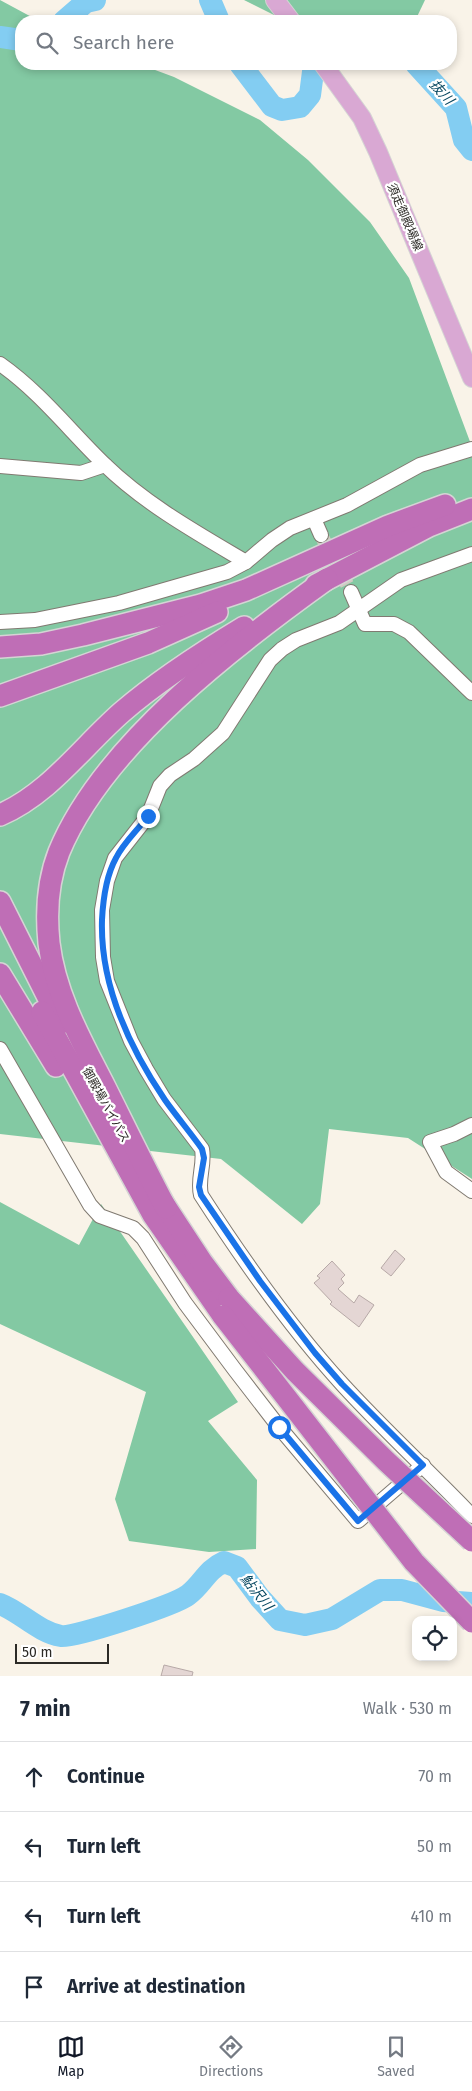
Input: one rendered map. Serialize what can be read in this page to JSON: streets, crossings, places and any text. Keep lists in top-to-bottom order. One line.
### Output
{"streets":{"highway":["御殿場バイパス"],"main road":["須走御殿場線"]},"water":["抜川","鮎沢川"],"scale_bar":"50 m","page":{"search":"Search here","scale":"50 m","heading":["7 min","Walk · 530 m"],"list":[["Continue","70 m"],["Turn left","50 m"],["Turn left","410 m"],"Arrive at destination"],"nav":["Map","Directions","Saved"]}}
